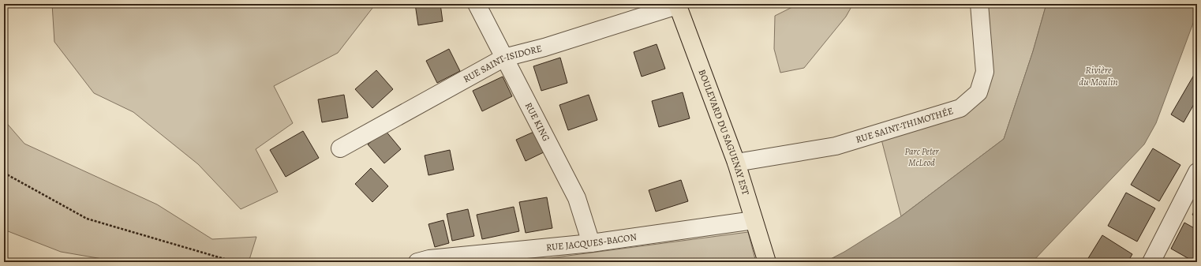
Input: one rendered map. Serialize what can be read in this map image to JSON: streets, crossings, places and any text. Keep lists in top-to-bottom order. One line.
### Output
{"streets":{"main road":["BOULEVARD DU SAGUENAY EST"],"street":["RUE SAINT-ISIDORE","RUE KING","RUE SAINT-THIMOTHÉE","RUE JACQUES-BACON"]},"crossings":[["RUE SAINT-ISIDORE","RUE KING"],["RUE SAINT-ISIDORE","BOULEVARD DU SAGUENAY EST"],["RUE KING","RUE JACQUES-BACON"],["RUE SAINT-THIMOTHÉE","BOULEVARD DU SAGUENAY EST"],["BOULEVARD DU SAGUENAY EST","RUE JACQUES-BACON"]],"water":["Rivière du Moulin"],"parks":["Parc Peter McLeod"]}
